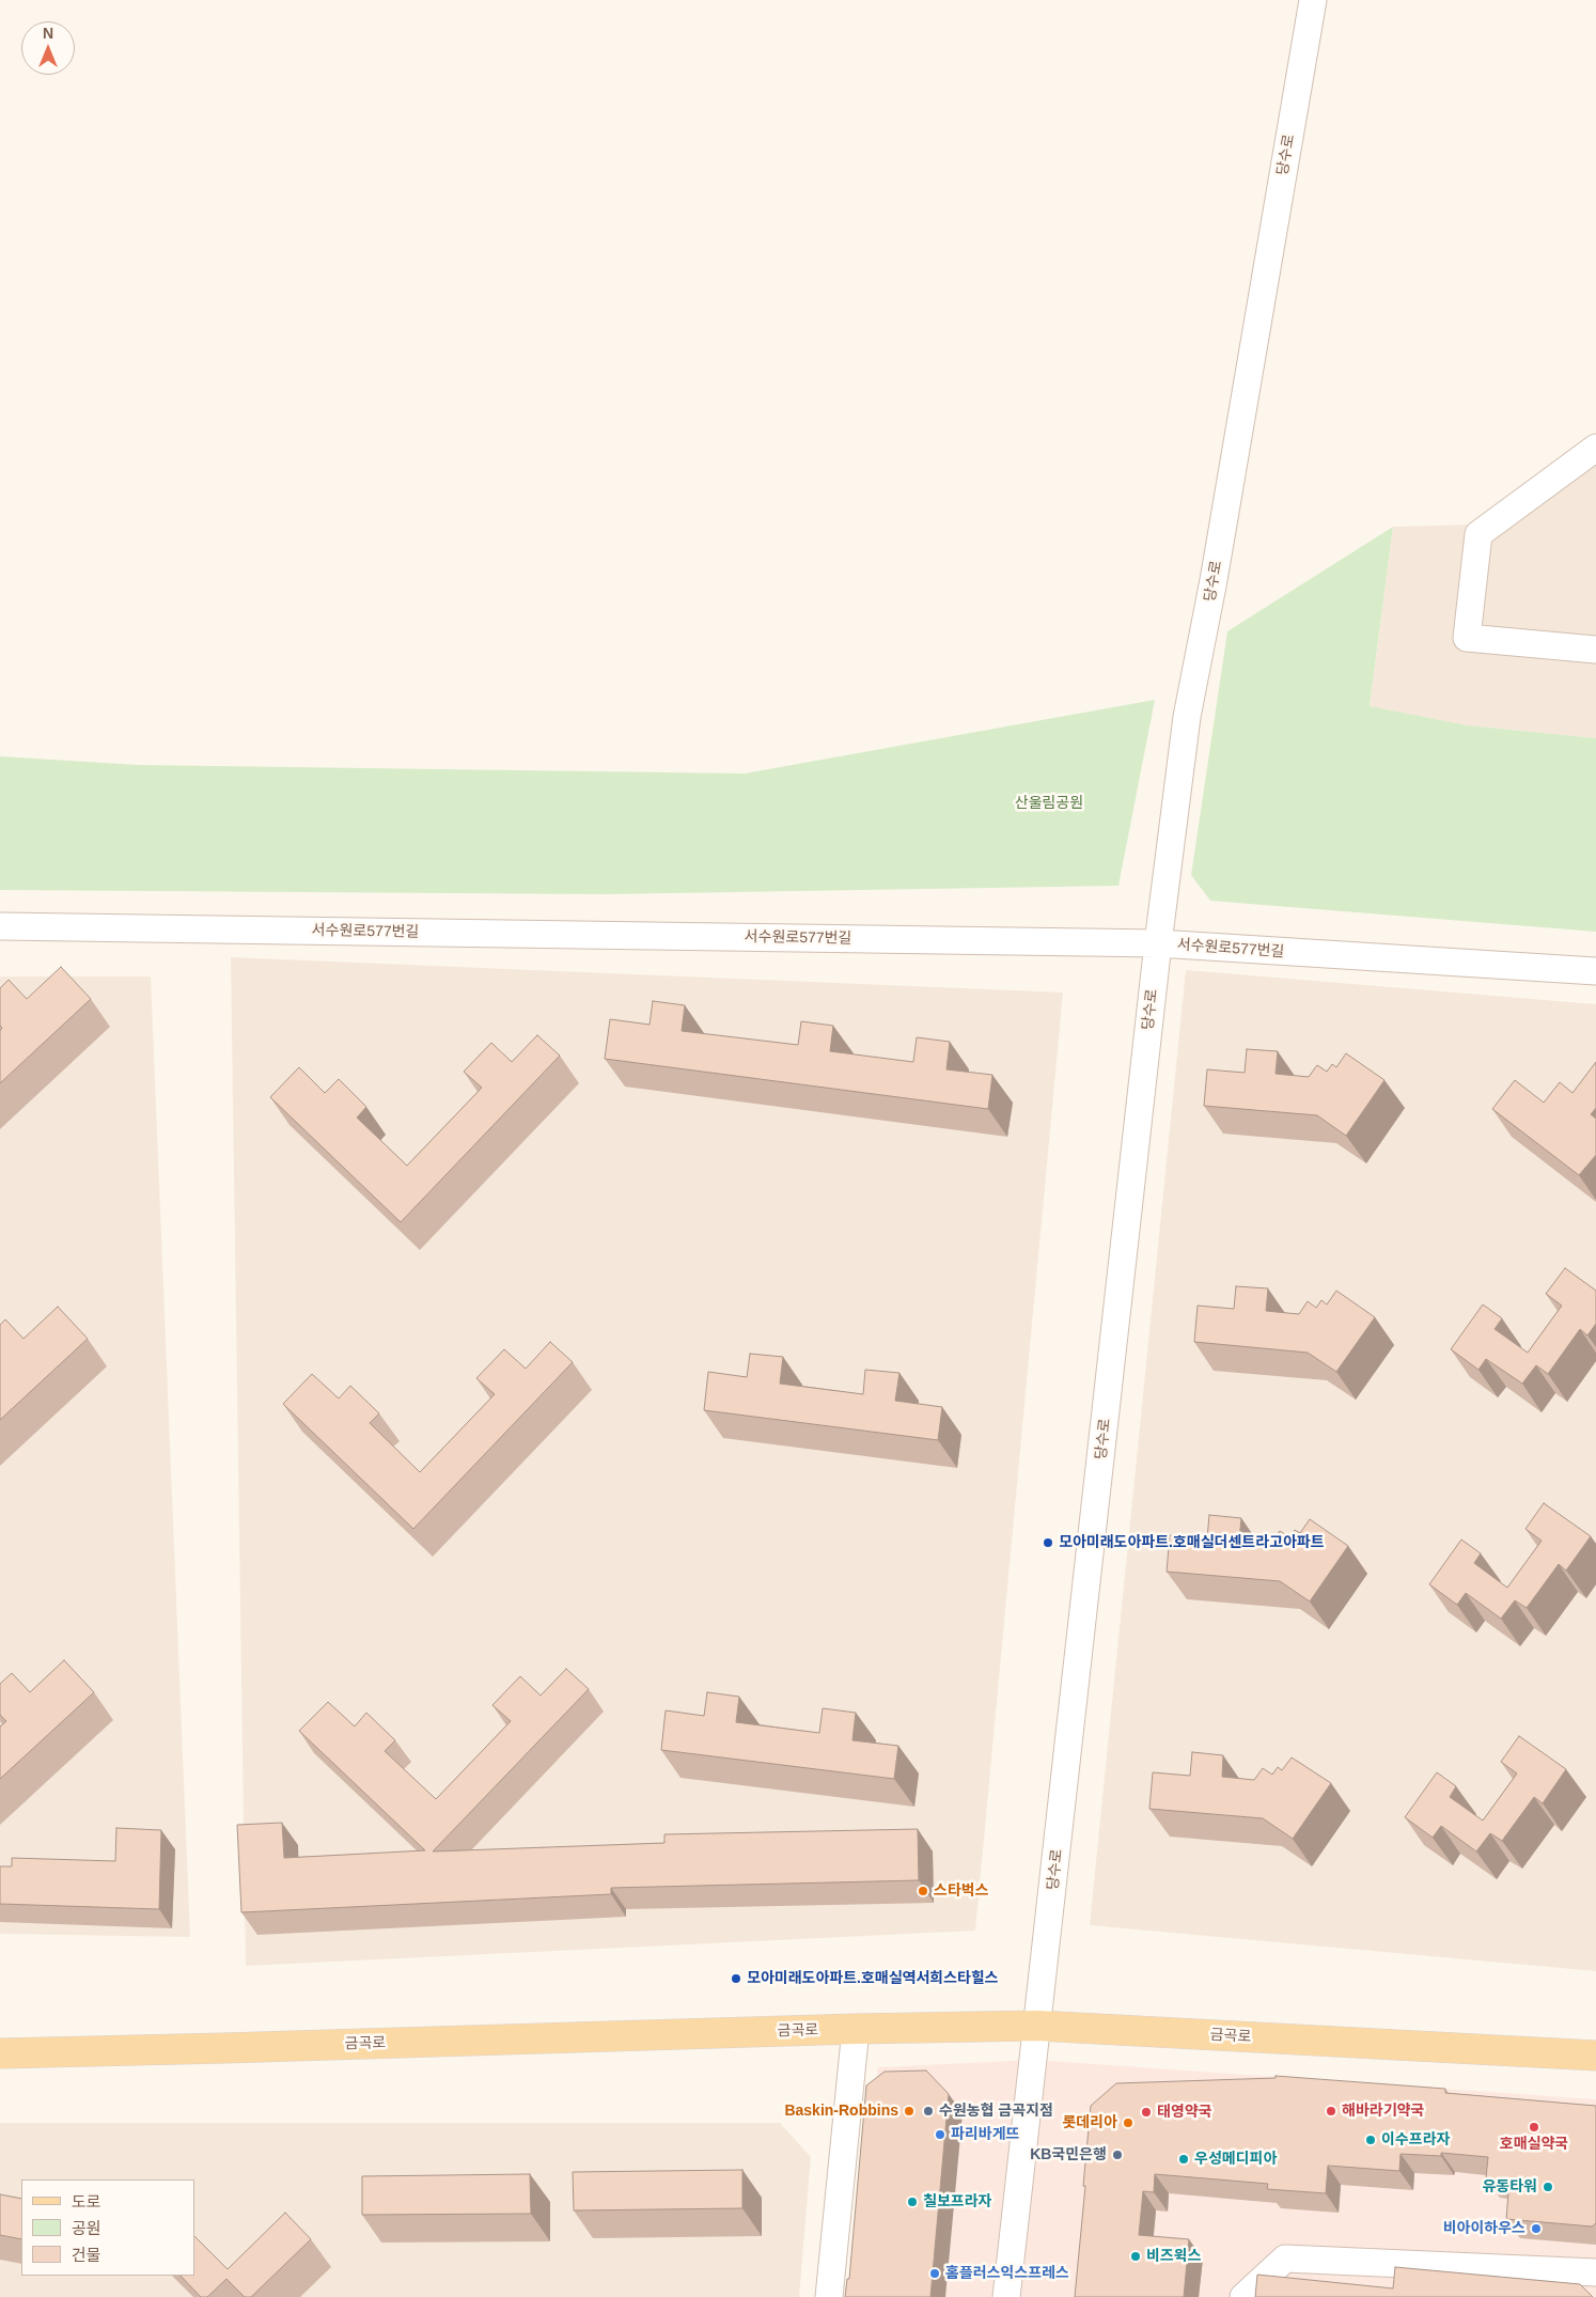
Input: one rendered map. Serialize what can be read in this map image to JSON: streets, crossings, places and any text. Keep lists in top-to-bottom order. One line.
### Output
{"streets":{"main road":["금곡로"],"street":["당수로","서수원로577번길"]},"crossings":[["당수로","서수원로577번길"],["당수로","금곡로"]],"parks":["산울림공원"],"places":["모아미래도아파트.호매실더센트라고아파트","스타벅스","모아미래도아파트.호매실역서희스타힐스","Baskin-Robbins","수원농협 금곡지점","해바라기약국","태영약국","롯데리아","호매실약국","파리바게뜨","이수프라자","KB국민은행","우성메디피아","유동타워","칠보프라자","비아이하우스","비즈윅스","홈플러스익스프레스"],"legend":["도로","공원","건물"],"north":"top"}
